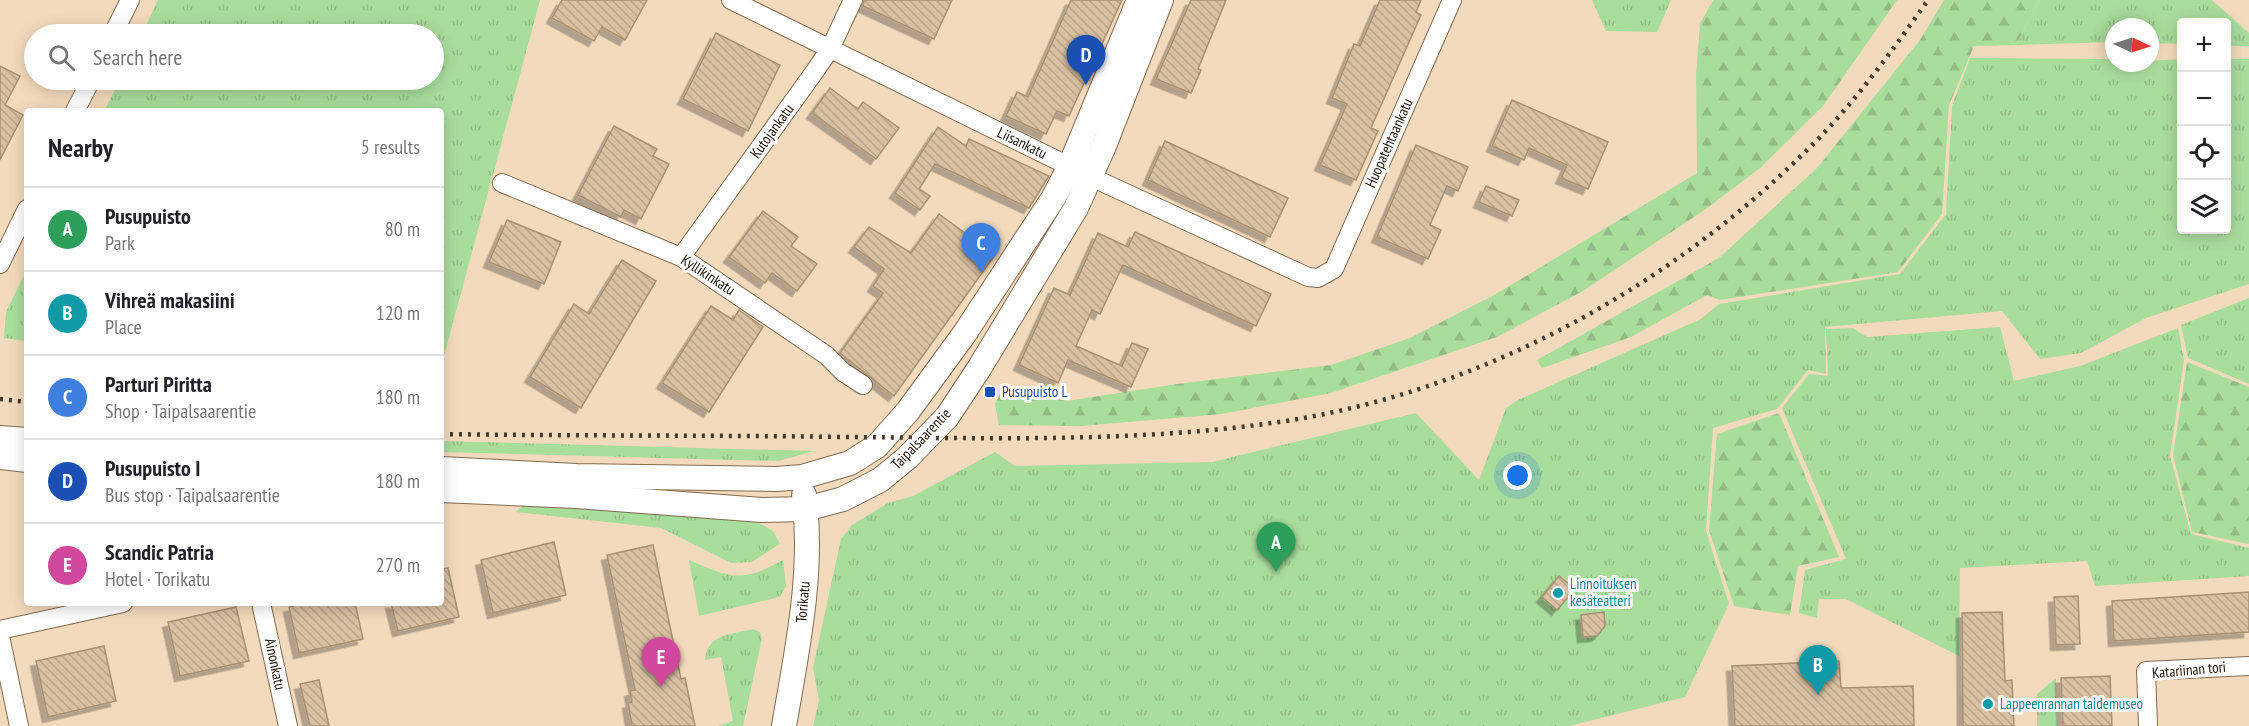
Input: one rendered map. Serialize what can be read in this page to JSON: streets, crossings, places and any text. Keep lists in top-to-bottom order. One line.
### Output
{"streets":{"main road":["Taipalsaarentie","Torikatu"],"street":["Kutojankatu","Liisankatu","Huopatehtaankatu","Kyllikinkatu","Ainonkatu","Katariinan tori"]},"crossings":[["Kutojankatu","Liisankatu"],["Kutojankatu","Kyllikinkatu"],["Liisankatu","Huopatehtaankatu"],["Liisankatu","Taipalsaarentie"],["Taipalsaarentie","Torikatu"]],"places":{"transit":["Pusupuisto L"],"other":["Linnoituksen kesäteatteri","Lappeenrannan taidemuseo"]},"north":"right","page":{"map_buttons":["+","−"],"search":"Search here","pins":["D","C","A","E","B"],"heading":["Nearby","5 results"],"list":[{"mark":"A","name":"Pusupuisto","note":"Park","value":"80 m"},{"mark":"B","name":"Vihreä makasiini","note":"Place","value":"120 m"},{"mark":"C","name":"Parturi Piritta","note":"Shop · Taipalsaarentie","value":"180 m"},{"mark":"D","name":"Pusupuisto I","note":"Bus stop · Taipalsaarentie","value":"180 m"},{"mark":"E","name":"Scandic Patria","note":"Hotel · Torikatu","value":"270 m"}]}}
